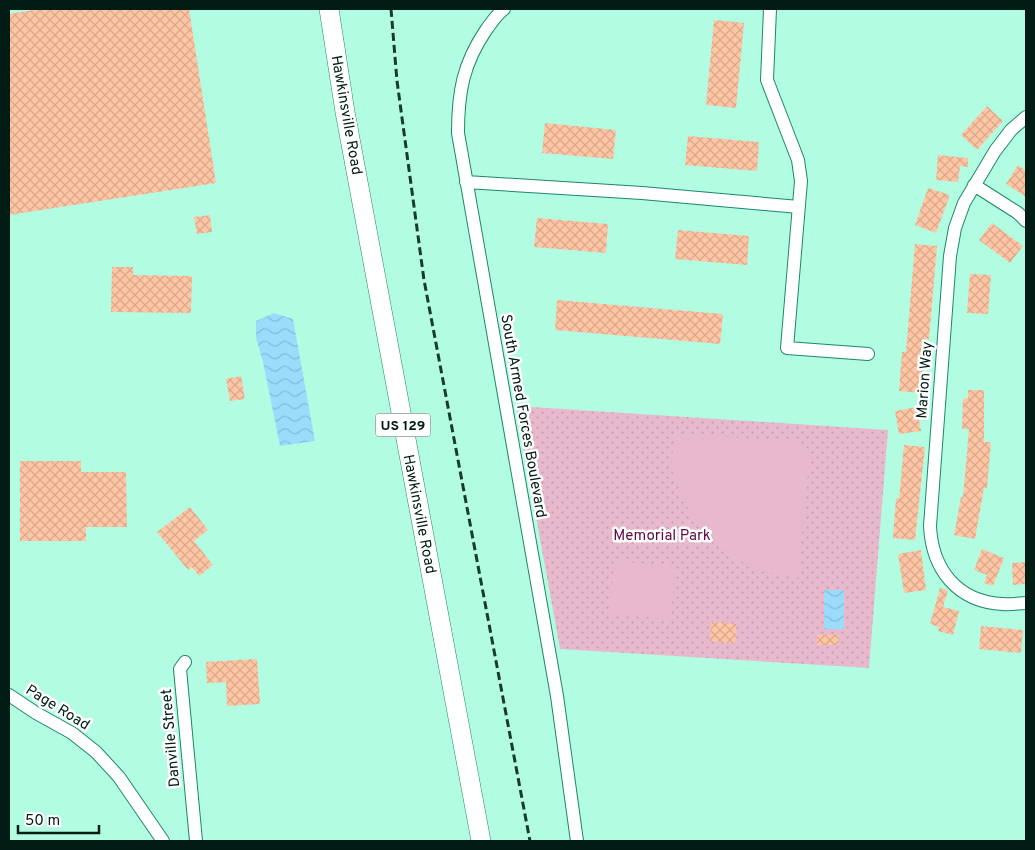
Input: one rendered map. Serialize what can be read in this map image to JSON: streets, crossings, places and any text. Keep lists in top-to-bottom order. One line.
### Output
{"streets":{"main road":["Hawkinsville Road","US 129"],"street":["Marion Way","South Armed Forces Boulevard","Page Road","Danville Street"]},"parks":["Memorial Park"],"scale_bar":"50 m"}
